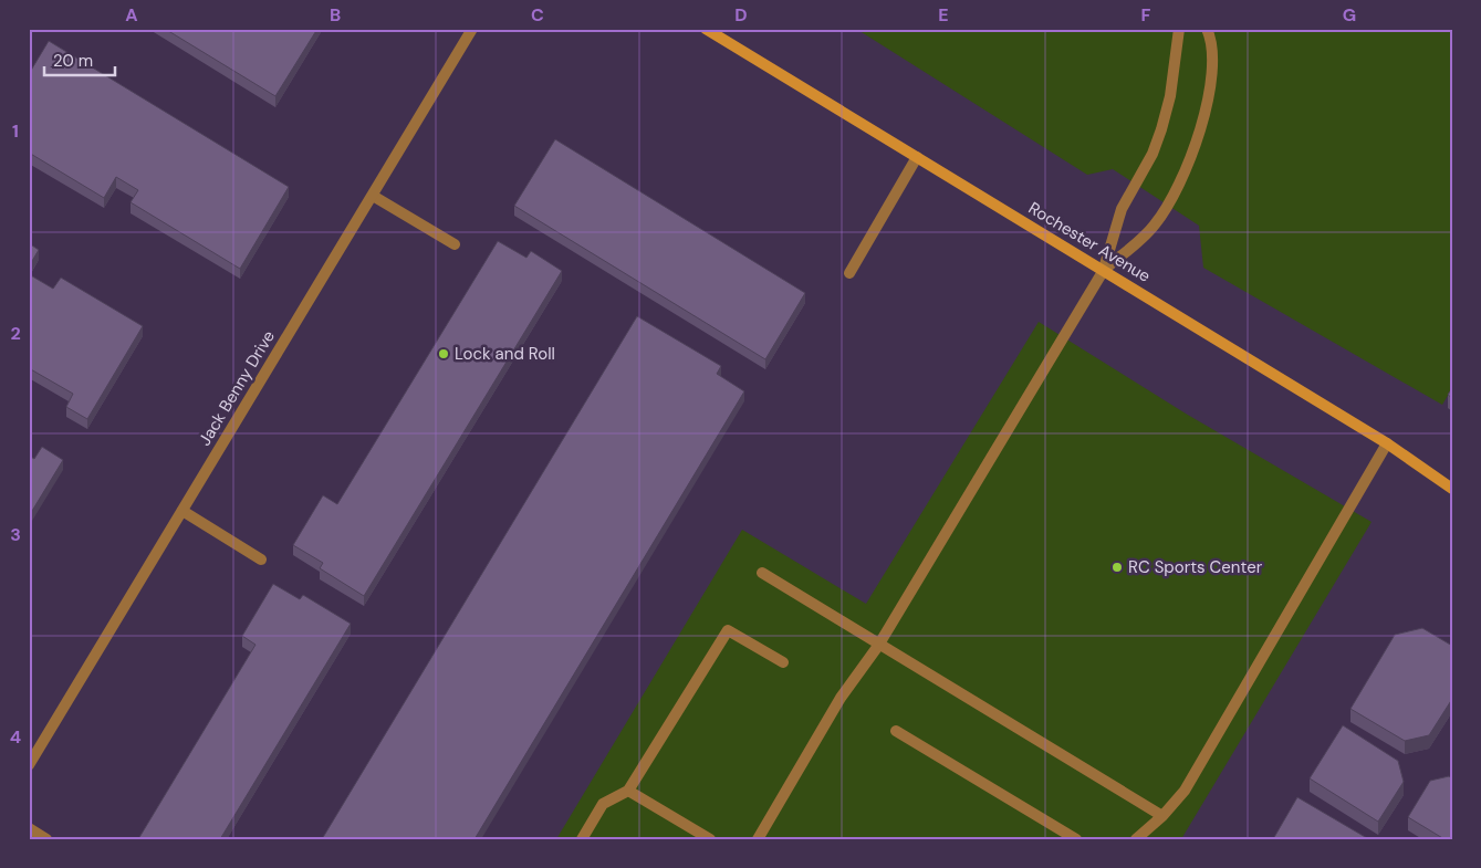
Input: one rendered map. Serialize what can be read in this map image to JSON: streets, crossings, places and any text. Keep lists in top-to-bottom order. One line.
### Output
{"streets":{"main road":["Rochester Avenue"],"street":["Jack Benny Drive"]},"places":["Lock and Roll","RC Sports Center"],"scale_bar":"20 m","grid":{"columns":["A","B","C","D","E","F","G"],"rows":["1","2","3","4"]}}
